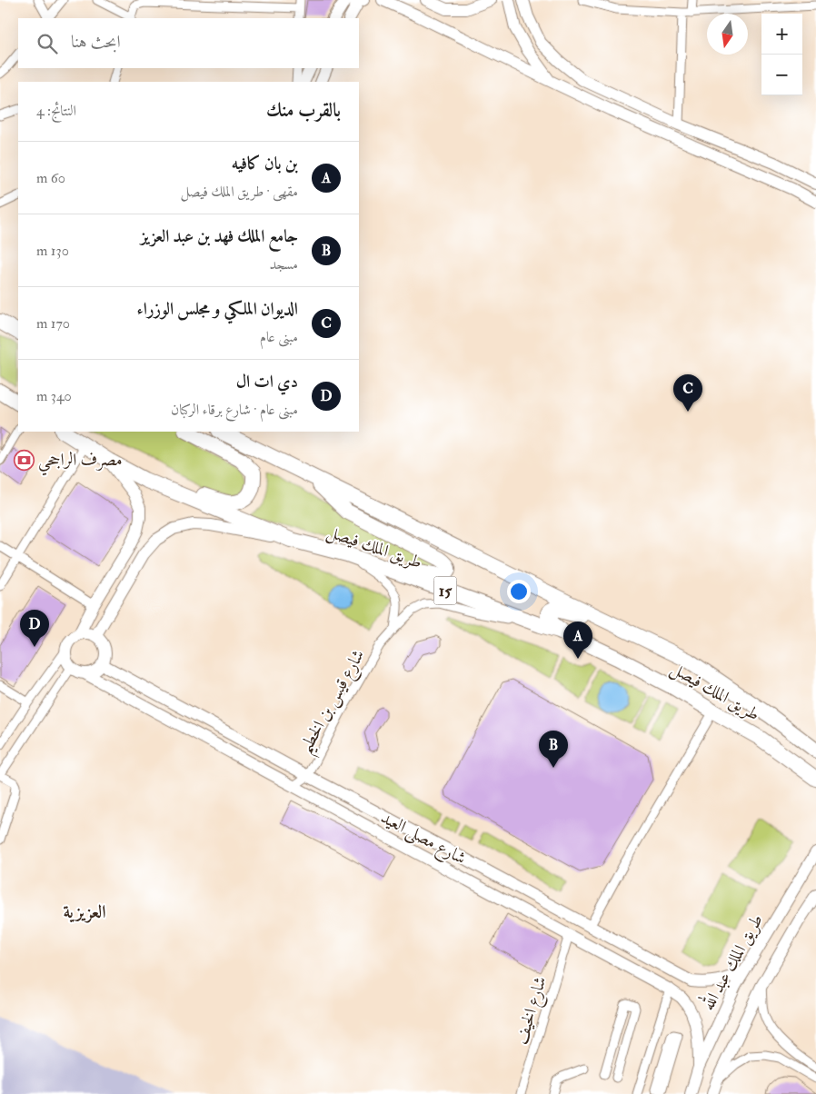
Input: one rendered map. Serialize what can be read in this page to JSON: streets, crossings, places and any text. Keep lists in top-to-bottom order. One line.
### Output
{"streets":{"highway":["طريق الملك فيصل","15"],"street":["شارع قيس بن الخطيم","شارع مصلى العيد","طريق الملك عبد الله","شارع الخيف"]},"crossings":[["طريق الملك فيصل","شارع قيس بن الخطيم"],["شارع قيس بن الخطيم","شارع مصلى العيد"],["شارع مصلى العيد","طريق الملك عبد الله"],["شارع مصلى العيد","شارع الخيف"]],"districts":["العزيزية"],"places":{"bank":["مصرف الراجحي"]},"north":"bottom","page":{"map_buttons":["+","−"],"search":"ابحث هنا","heading":["بالقرب منك","النتائج: 4"],"list":[{"mark":"A","name":"بن بان كافيه","note":"مقهى · طريق الملك فيصل","value":"60 m"},{"mark":"B","name":"جامع الملك فهد بن عبد العزيز","note":"مسجد","value":"130 m"},{"mark":"C","name":"الديوان الملكي و مجلس الوزراء","note":"مبنى عام","value":"170 m"},{"mark":"D","name":"دي ات ال","note":"مبنى عام · شارع برقاء الركبان","value":"340 m"}],"pins":["C","D","A","B"]}}
